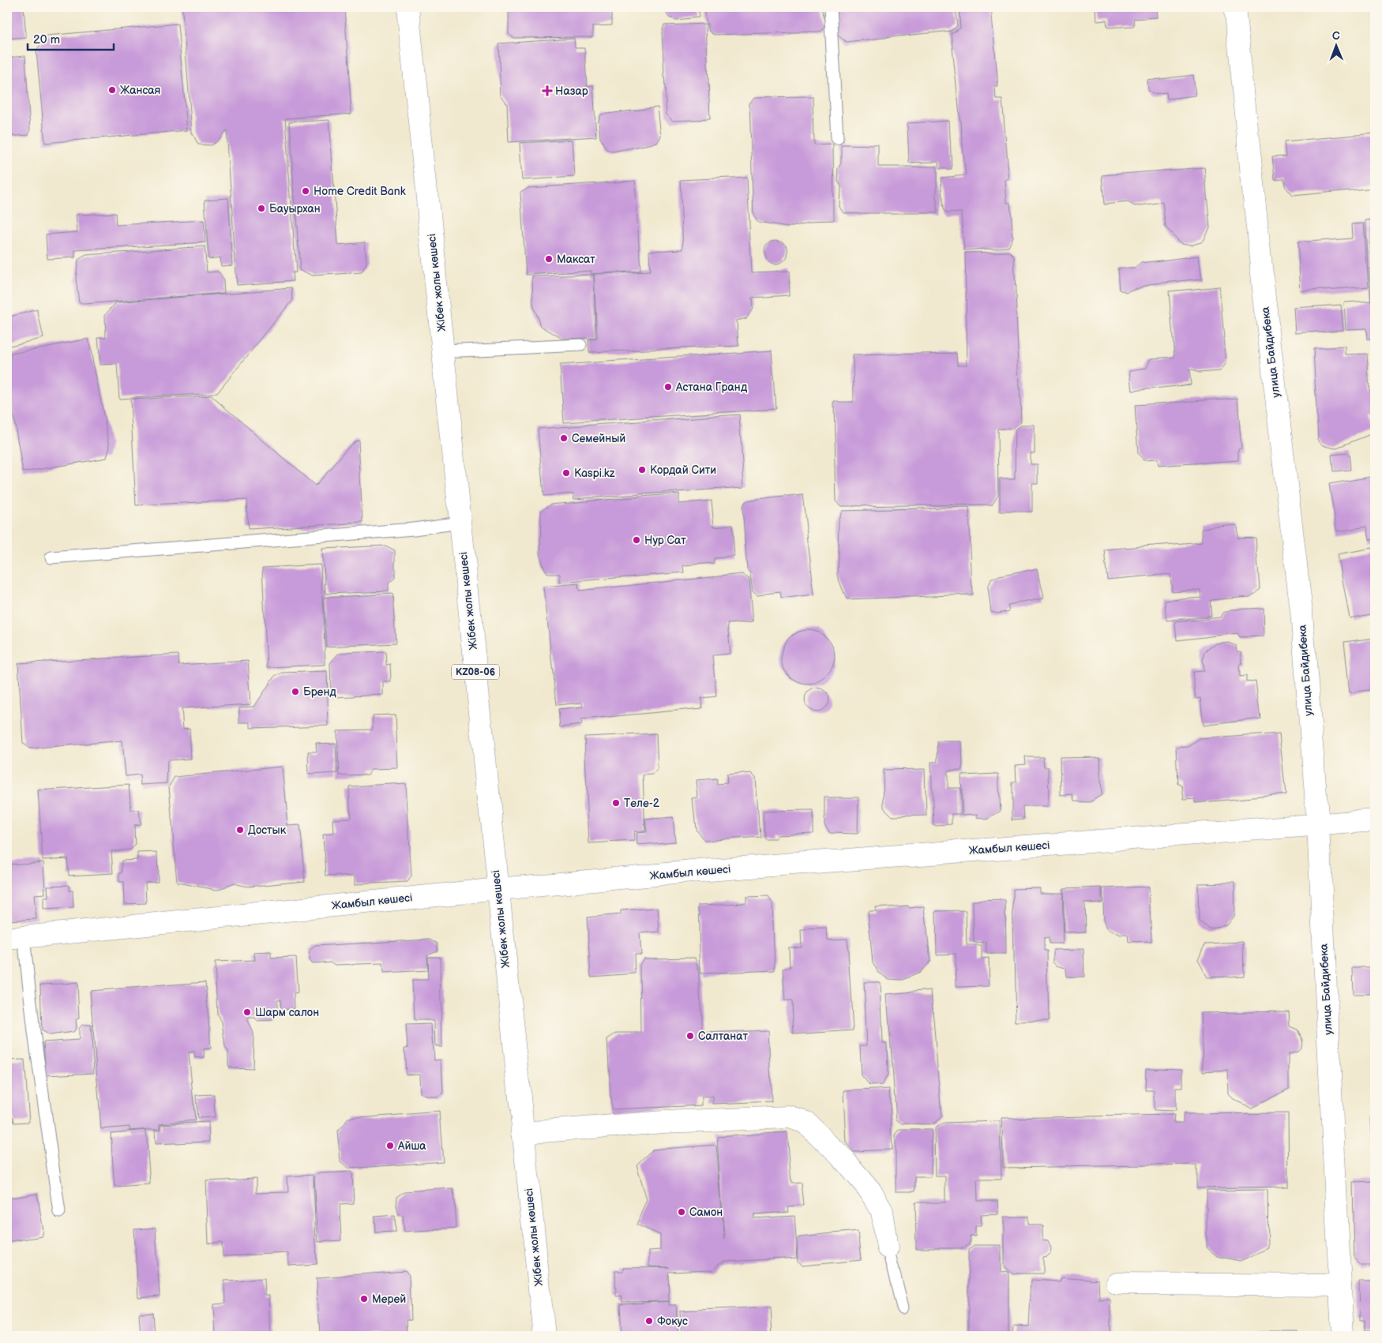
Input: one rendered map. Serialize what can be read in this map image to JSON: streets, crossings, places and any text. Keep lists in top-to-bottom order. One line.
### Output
{"streets":{"main road":["Жібек жолы көшесі","улица Байдибека","KZ08-06","Жамбыл көшесі"]},"crossings":[["Жібек жолы көшесі","Жамбыл көшесі"],["улица Байдибека","Жамбыл көшесі"]],"places":{"other":["Жансая","Home Credit Bank","Бауырхан","Максат","Астана Гранд","Семейный","Кордай Сити","Kaspi.kz","Нур Сат","Бренд","Теле-2","Достык","Шарм салон","Салтанат","Айша","Самон","Мерей","Фокус"],"health":["Назар"]},"scale_bar":"20 m","north":"top"}
